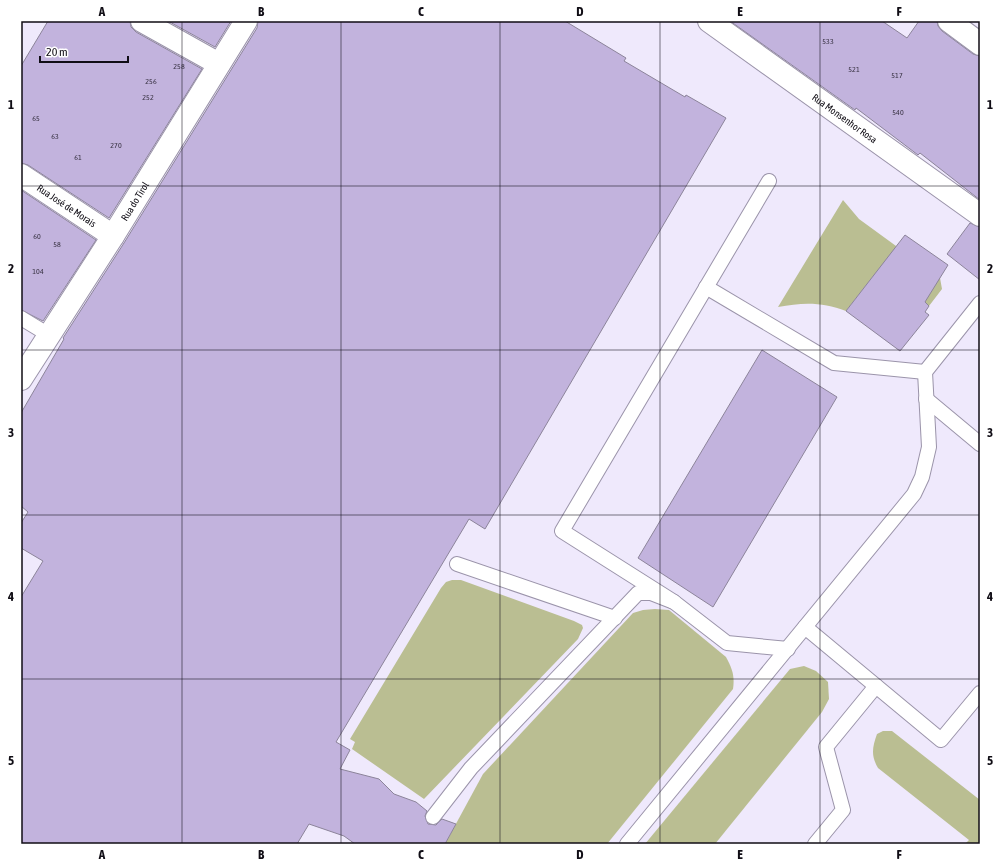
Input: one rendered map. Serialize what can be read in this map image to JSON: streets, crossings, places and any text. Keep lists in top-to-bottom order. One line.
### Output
{"streets":{"street":["Rua Monsenhor Rosa","Rua do Tirol","Rua José de Morais"]},"crossings":[["Rua do Tirol","Rua José de Morais"]],"house_numbers":["533","258","521","517","256","252","540","65","63","270","61","60","58","104"],"scale_bar":"20 m","grid":{"columns":["A","B","C","D","E","F"],"rows":["1","2","3","4","5"]}}
